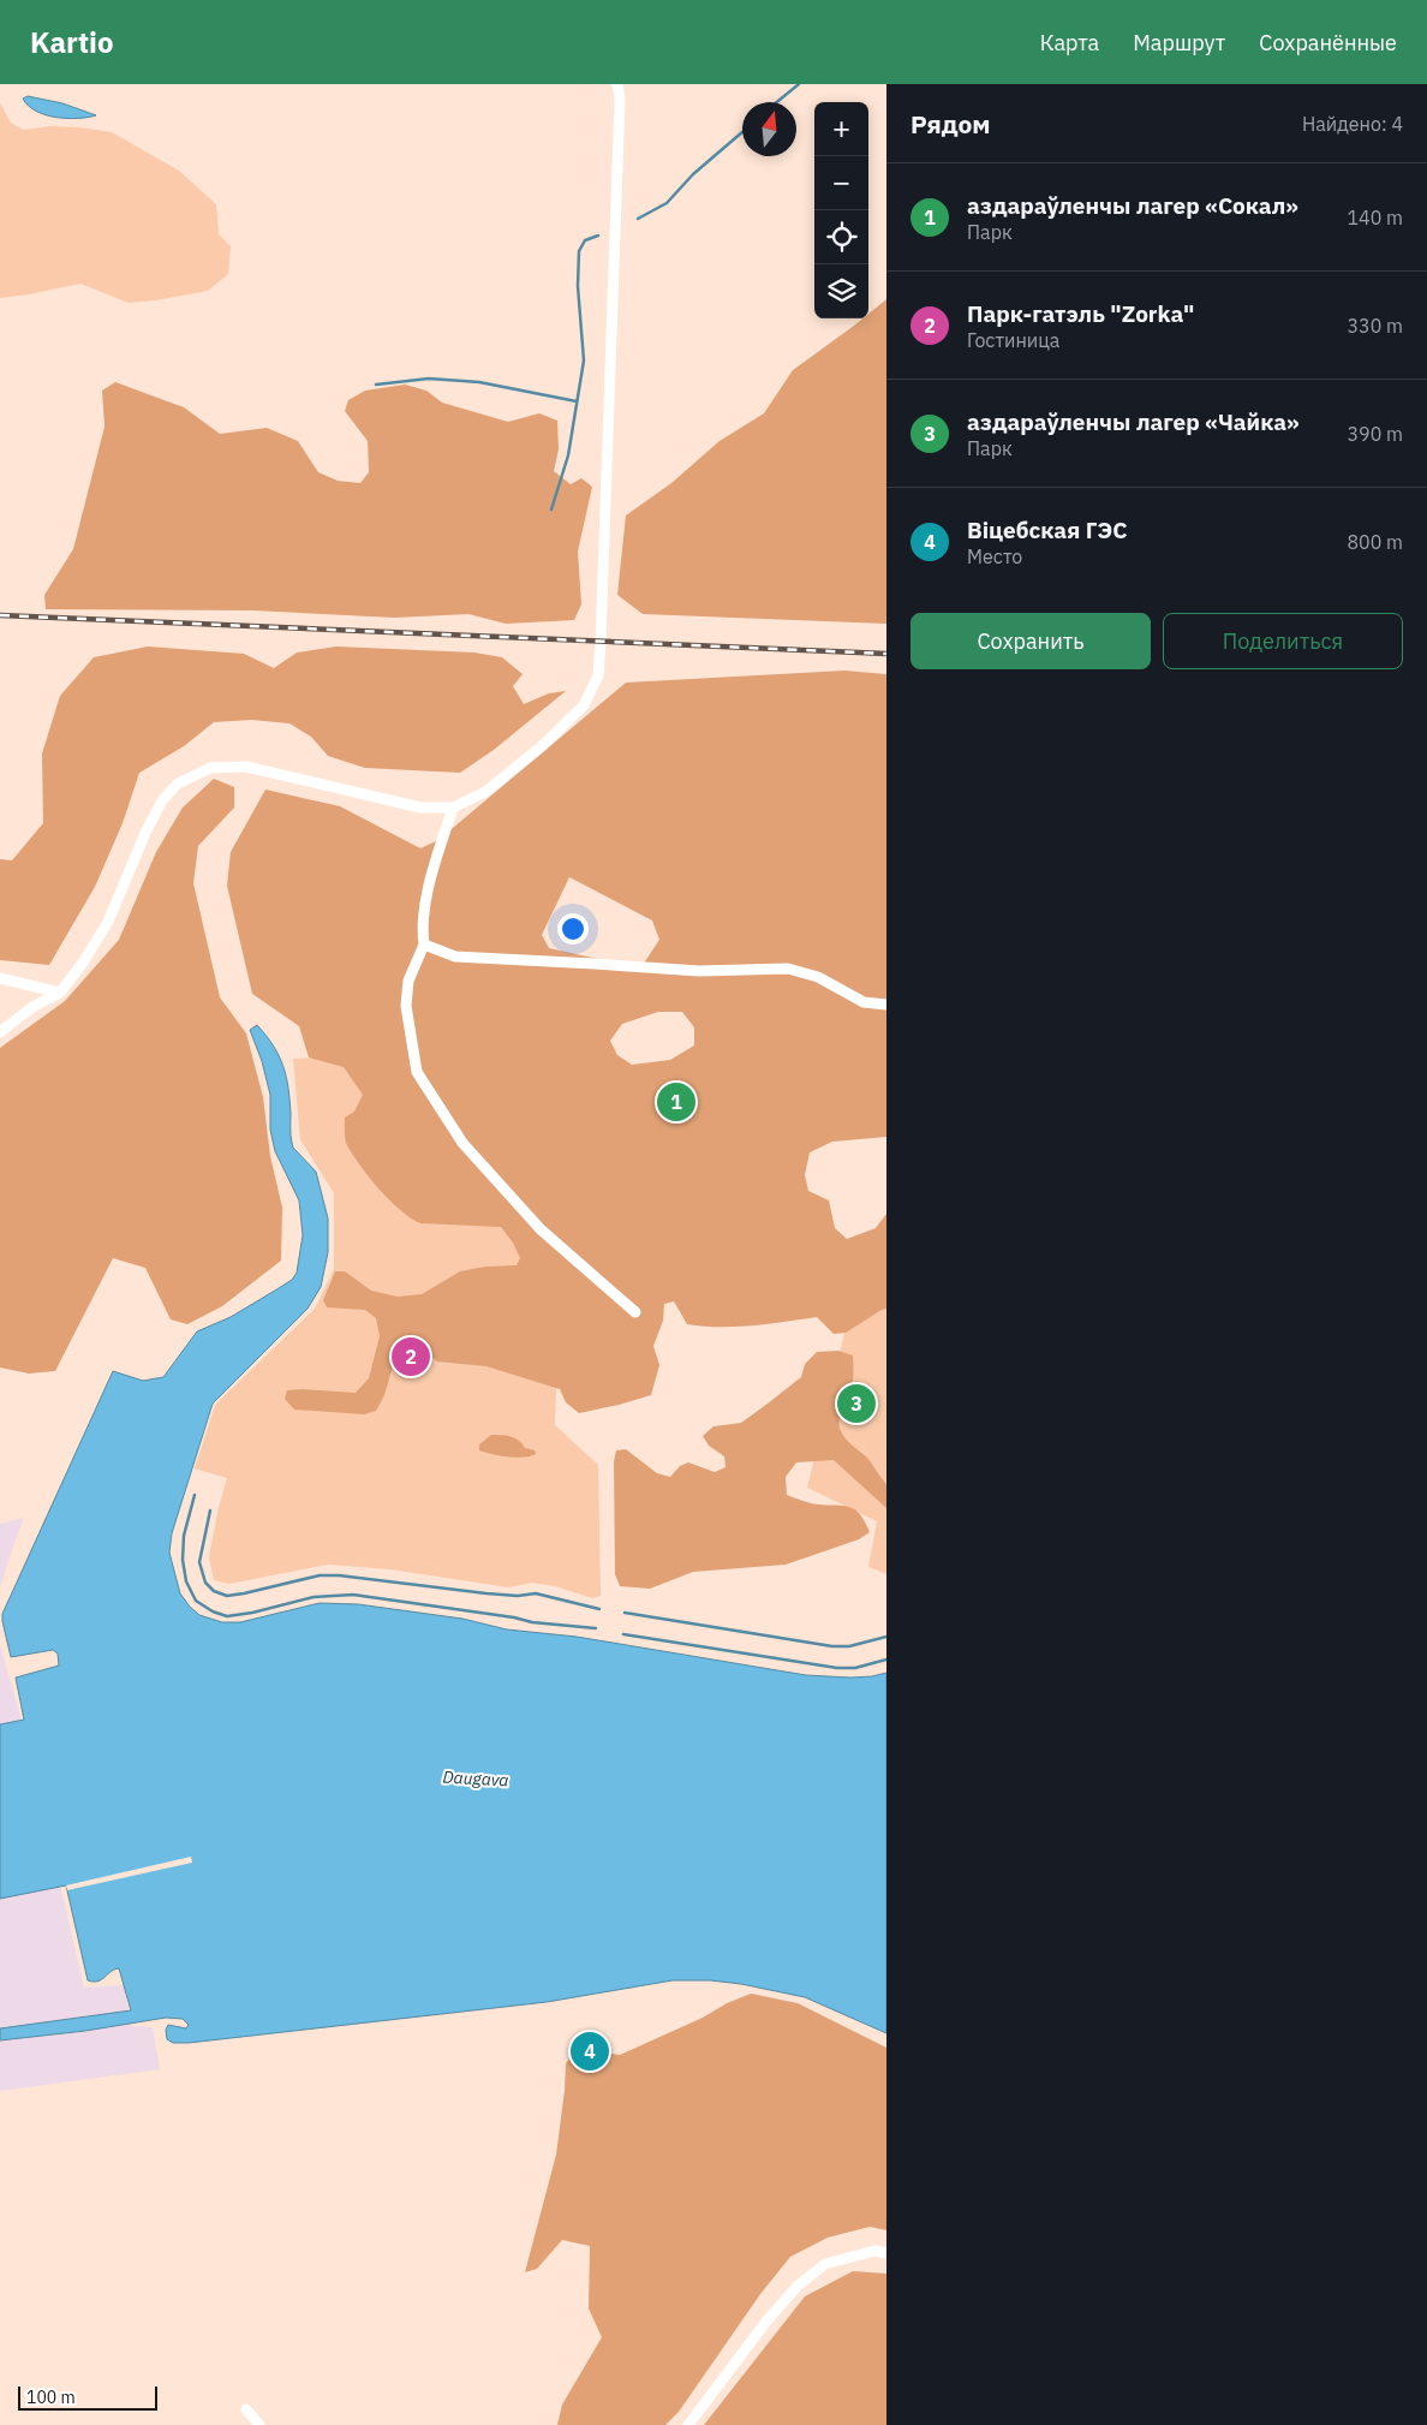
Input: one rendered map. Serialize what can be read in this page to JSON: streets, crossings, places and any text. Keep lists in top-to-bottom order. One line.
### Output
{"water":["Daugava"],"scale_bar":"100 m","north":"top","page":{"header":"Kartio","nav":["Карта","Маршрут","Сохранённые"],"heading":["Рядом","Найдено: 4"],"map_buttons":["+","−"],"list":[{"mark":"1","name":"аздараўленчы лагер «Сокал»","note":"Парк","value":"140 m"},{"mark":"2","name":"Парк-гатэль \"Zorka\"","note":"Гостиница","value":"330 m"},{"mark":"3","name":"аздараўленчы лагер «Чайка»","note":"Парк","value":"390 m"},{"mark":"4","name":"Віцебская ГЭС","note":"Место","value":"800 m"}],"buttons":["Сохранить","Поделиться"],"pins":["1","2","3","4"],"scale":"100 m"}}
